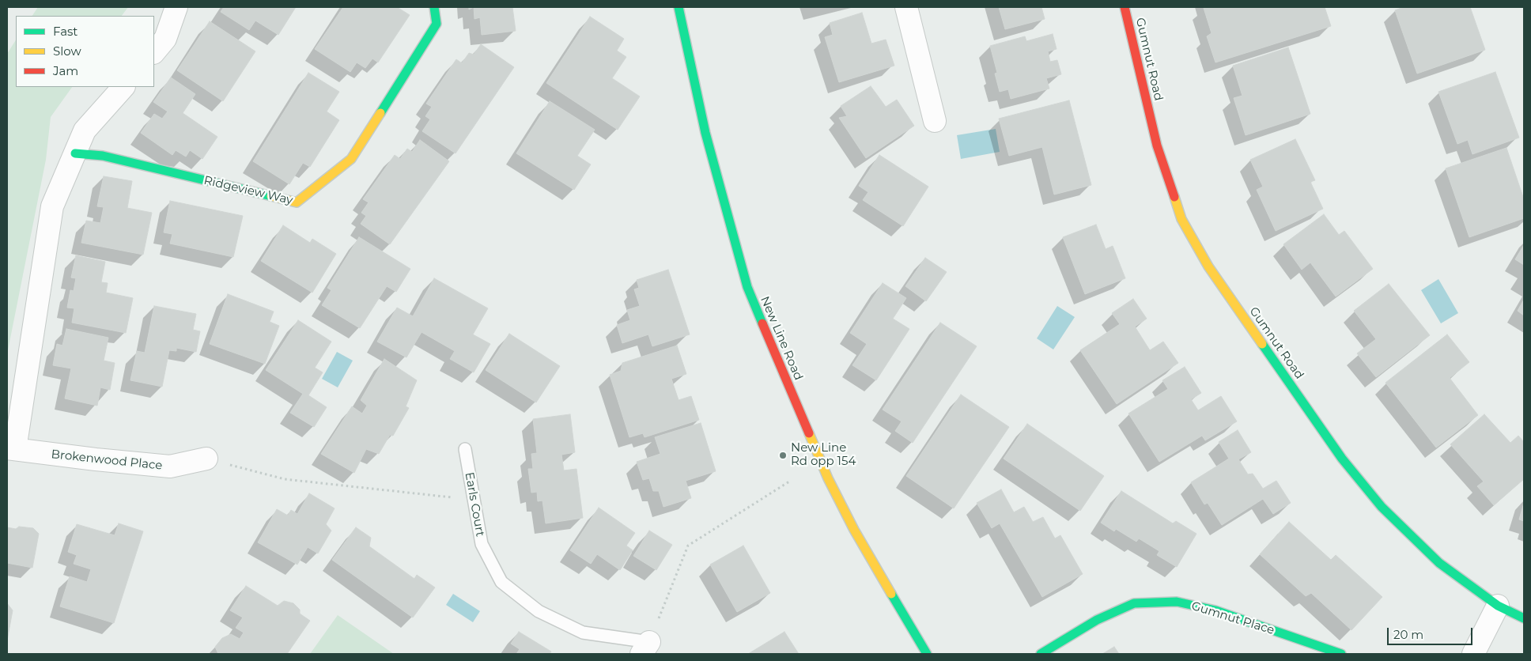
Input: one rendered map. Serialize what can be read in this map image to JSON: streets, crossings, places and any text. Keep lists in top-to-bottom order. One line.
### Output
{"streets":{"street":["Gumnut Road","Ridgeview Way","New Line Road","Brokenwood Place","Gumnut Place"],"lane":["Earls Court"]},"places":["New Line Rd opp 154"],"legend":["Fast","Slow","Jam"],"scale_bar":"20 m"}
